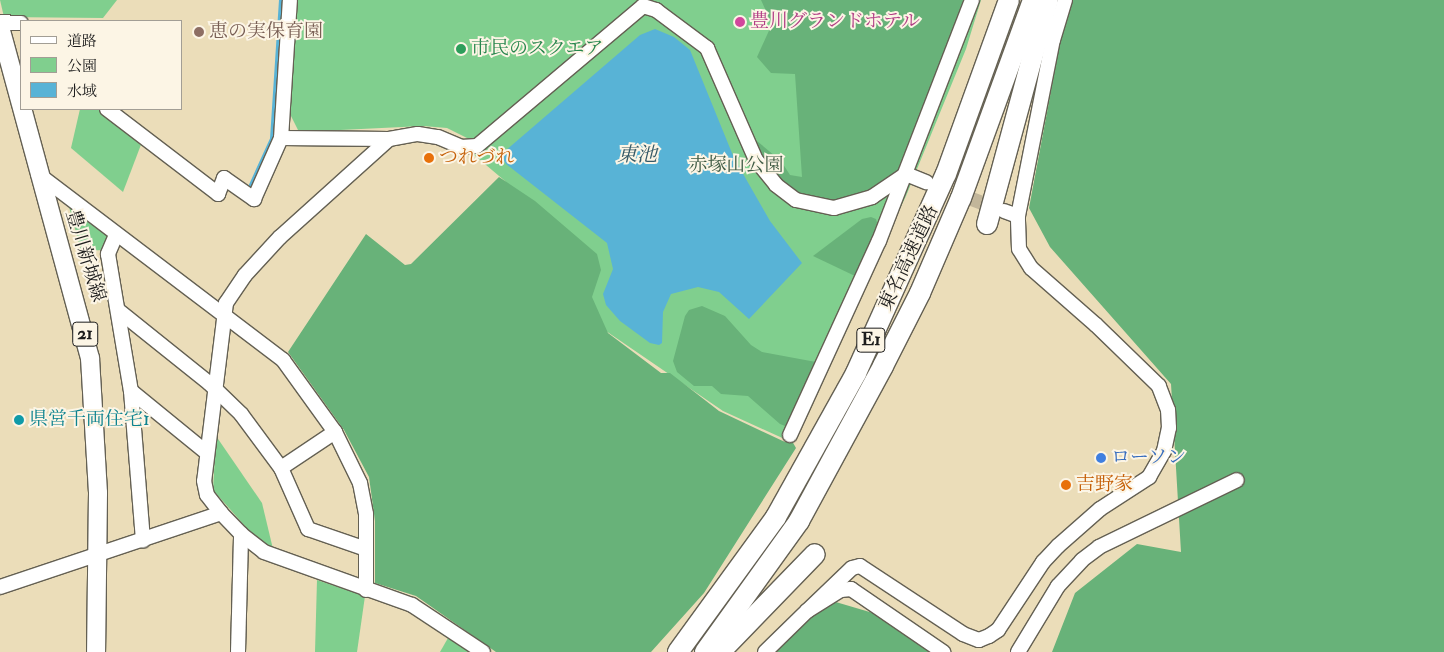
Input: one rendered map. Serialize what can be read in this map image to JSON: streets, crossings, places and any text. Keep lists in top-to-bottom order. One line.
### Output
{"streets":{"highway":["東名高速道路","E1"],"main road":["豊川新城線","21"]},"water":["東池"],"parks":["赤塚山公園"],"places":["豊川グランドホテル","恵の実保育園","市民のスクエア","つれづれ","県営千両住宅1","ローソン","吉野家"],"legend":["道路","公園","水域"]}
